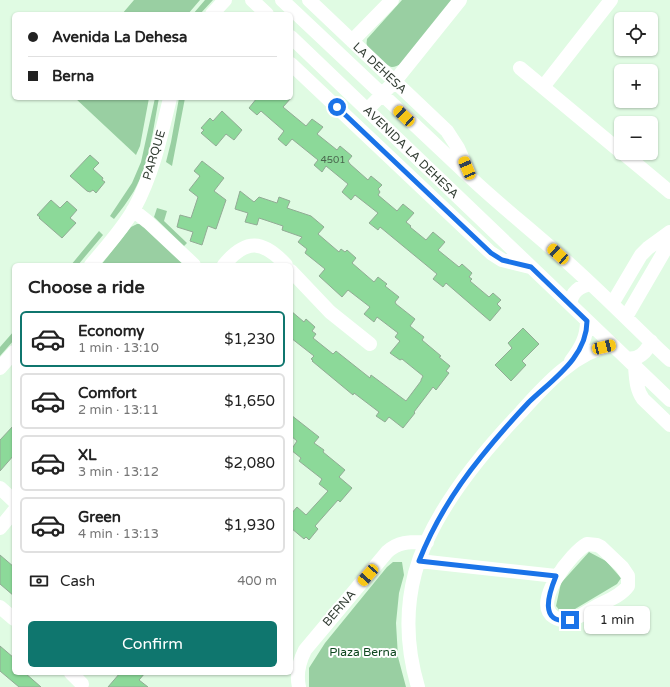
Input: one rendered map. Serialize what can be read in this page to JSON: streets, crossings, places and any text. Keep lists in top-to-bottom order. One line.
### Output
{"streets":{"street":["LA DEHESA","AVENIDA LA DEHESA","PARQUE","BERNA"]},"crossings":[["LA DEHESA","AVENIDA LA DEHESA"]],"parks":["Plaza Berna"],"house_numbers":["4501"],"page":{"map_buttons":["+","−"],"banner":["Avenida La Dehesa","Berna"],"heading":"Choose a ride","list":[{"name":"Economy","note":"1 min · 13:10","value":"$1,230"},{"name":"Comfort","note":"2 min · 13:11","value":"$1,650"},{"name":"XL","note":"3 min · 13:12","value":"$2,080"},{"name":"Green","note":"4 min · 13:13","value":"$1,930"}],"pay":["Cash","400 m"],"bubble":"1 min","buttons":"Confirm"}}
